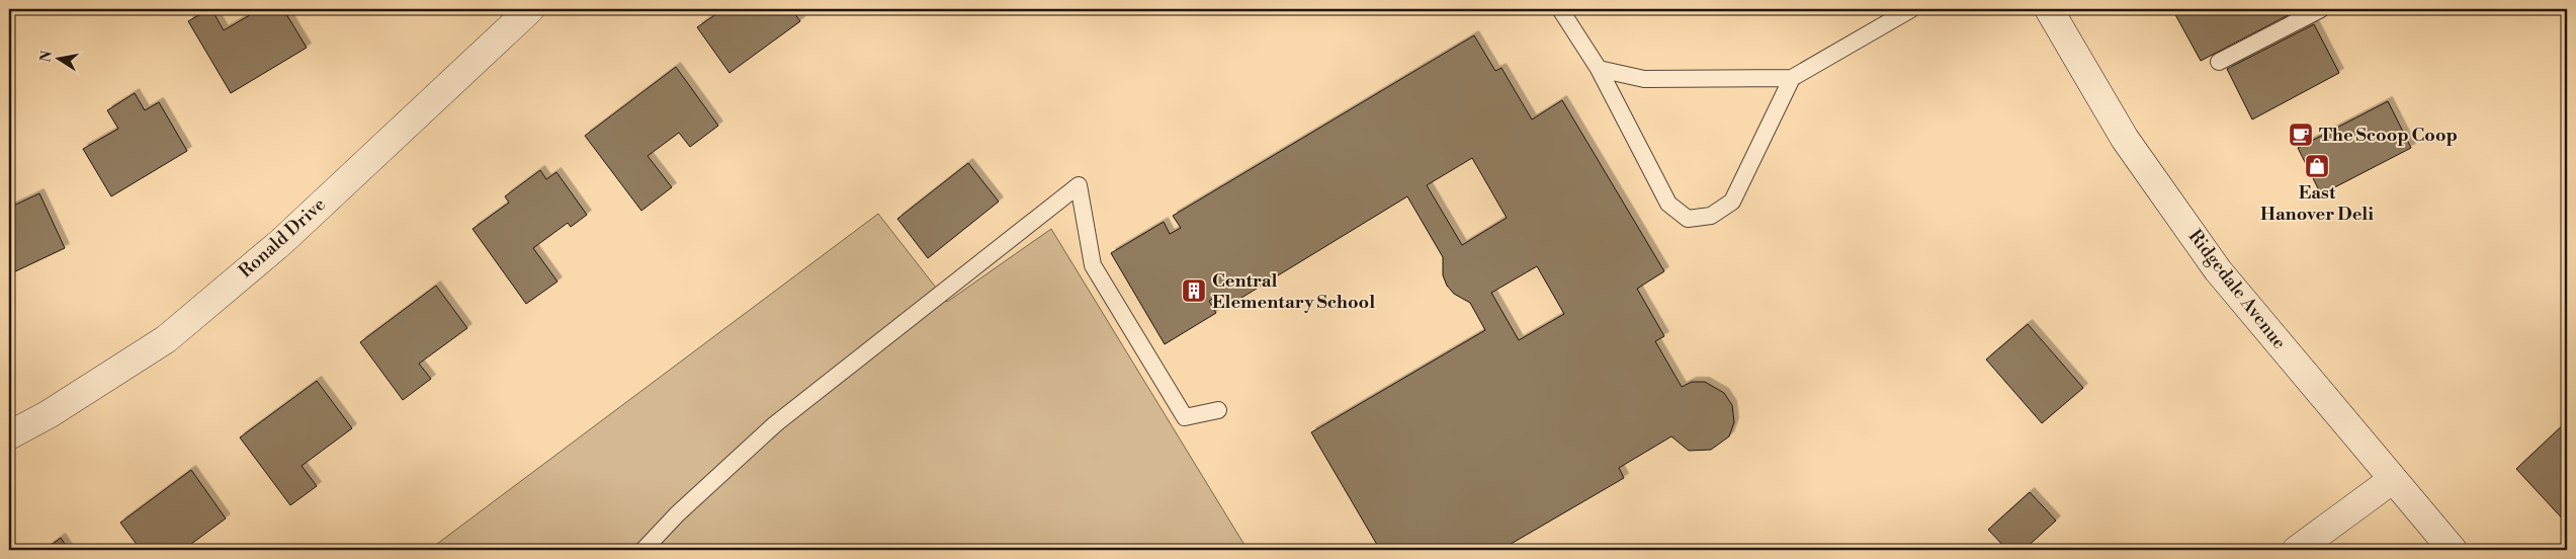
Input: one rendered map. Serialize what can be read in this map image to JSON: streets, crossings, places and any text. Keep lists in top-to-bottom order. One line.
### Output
{"streets":{"street":["Ronald Drive","Ridgedale Avenue"]},"places":{"cafe":["The Scoop Coop"],"shop":["East Hanover Deli"],"building":["Central Elementary School"]},"north":"left"}
